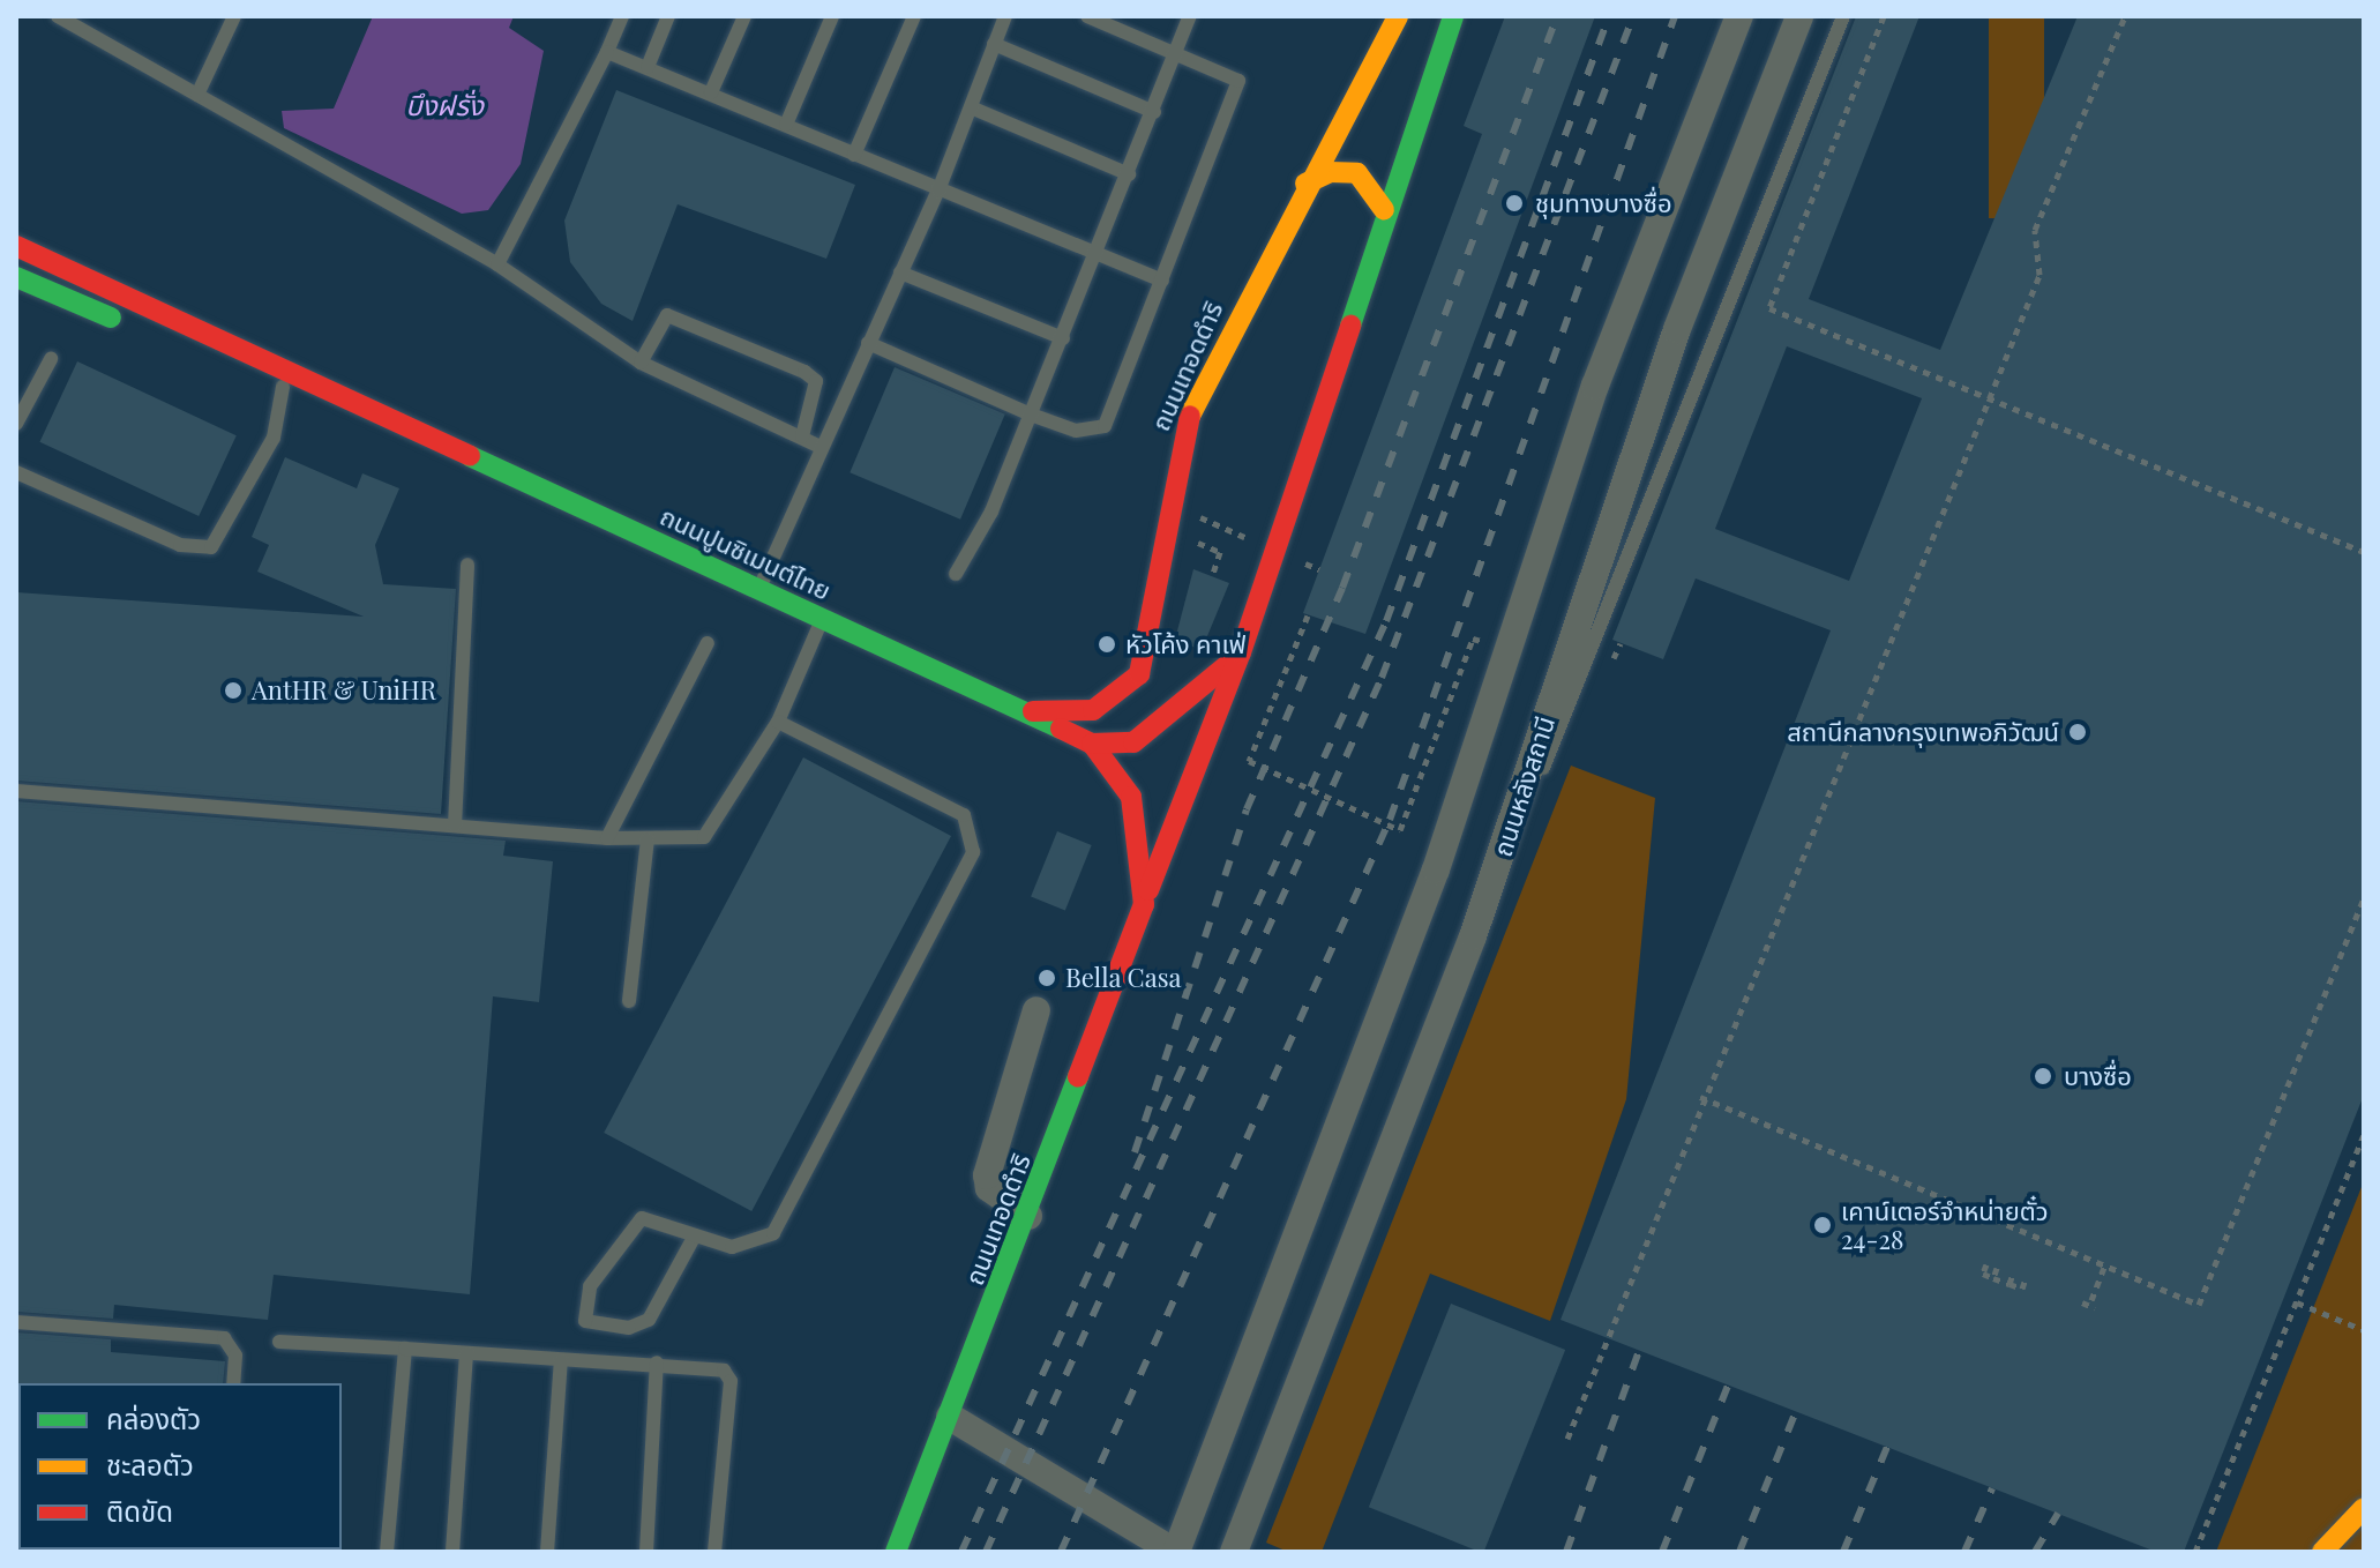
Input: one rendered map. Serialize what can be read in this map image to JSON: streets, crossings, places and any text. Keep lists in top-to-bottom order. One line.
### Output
{"streets":{"main road":["ถนนเทอดดำริ","ถนนปูนซิเมนต์ไทย"],"street":["ถนนหลังสถานี"]},"crossings":[["ถนนเทอดดำริ","ถนนปูนซิเมนต์ไทย"]],"water":["บึงฝรั่ง"],"places":["ชุมทางบางซื่อ","หัวโค้ง คาเฟ่","AntHR & UniHR","สถานีกลางกรุงเทพอภิวัฒน์","Bella Casa","บางซื่อ","เคาน์เตอร์จำหน่ายตั๋ว 24-28"],"legend":["คล่องตัว","ชะลอตัว","ติดขัด"]}
